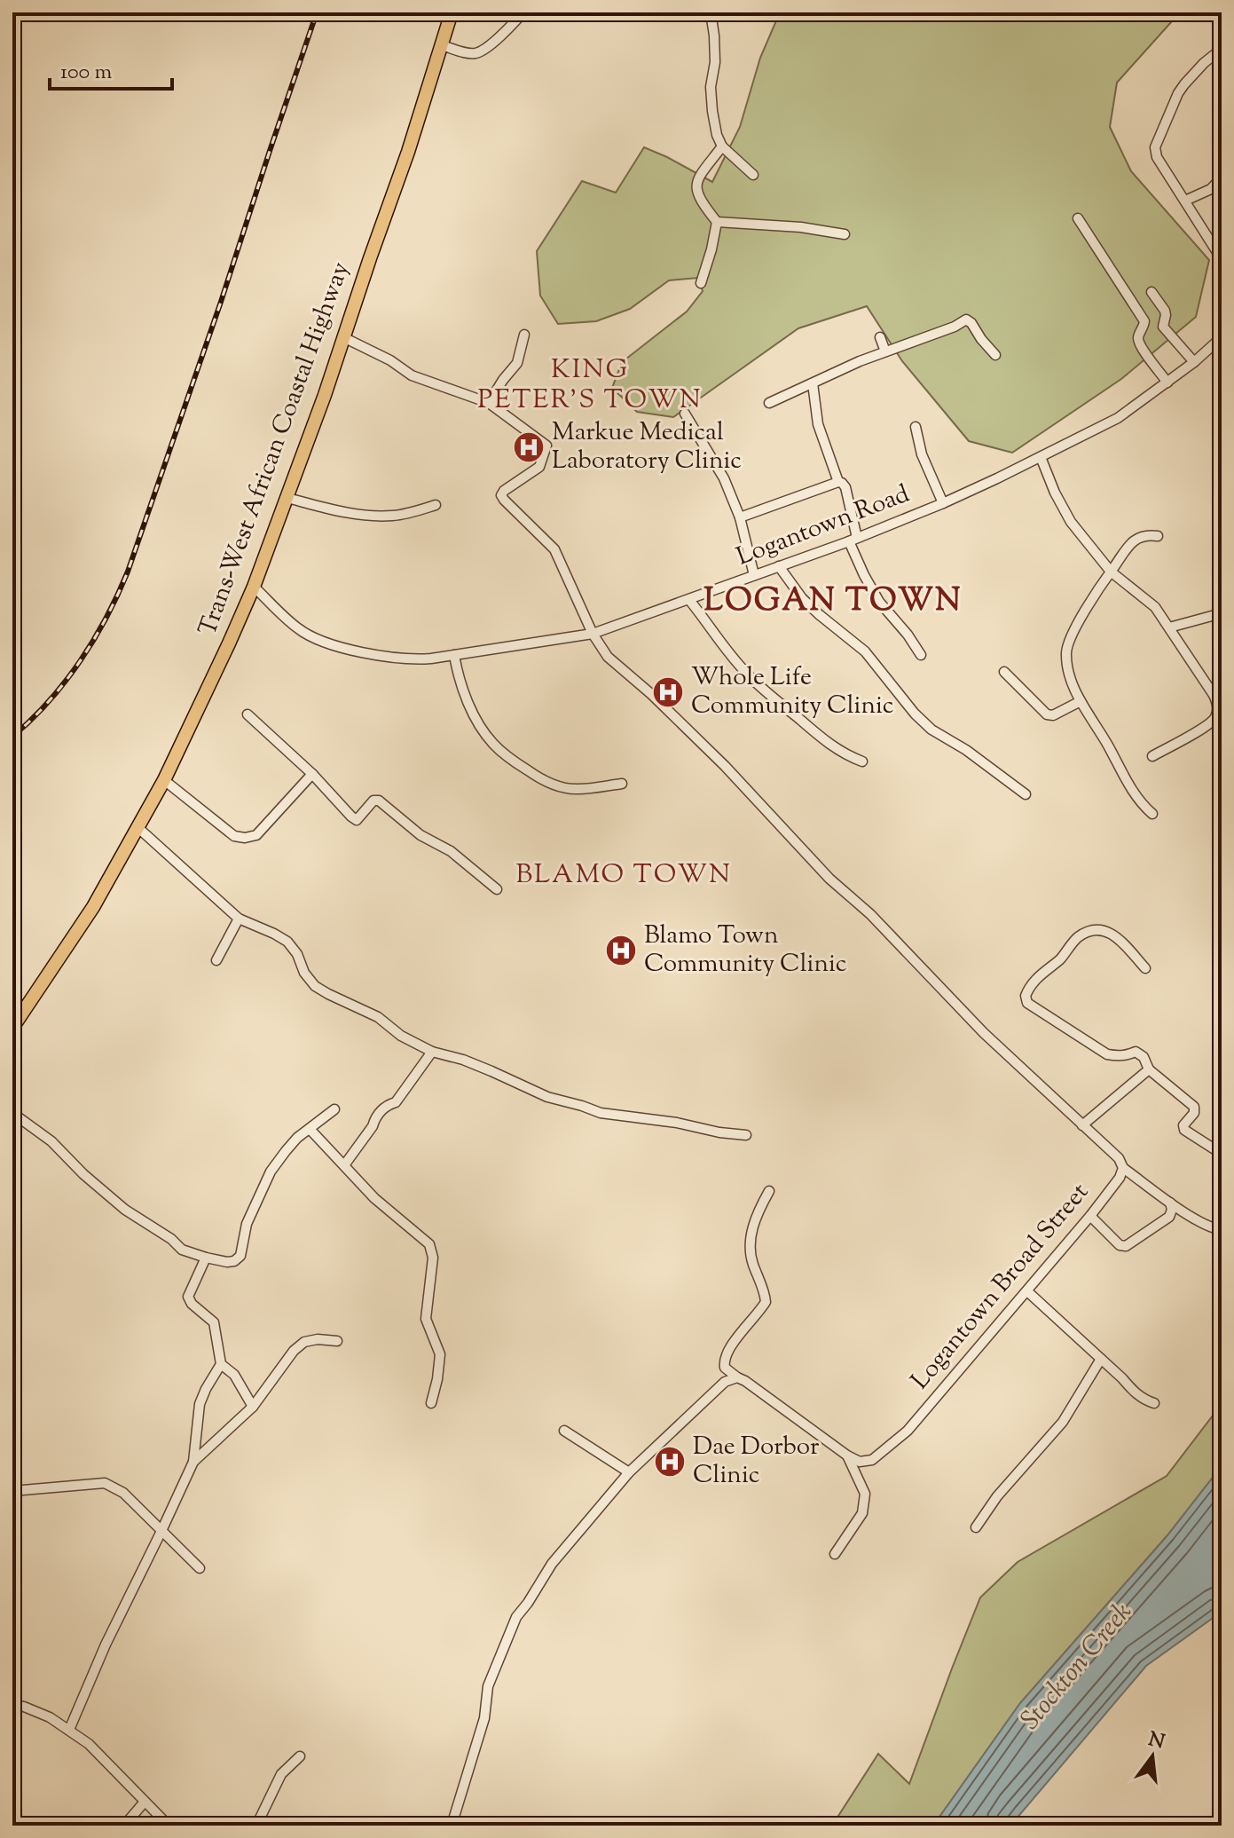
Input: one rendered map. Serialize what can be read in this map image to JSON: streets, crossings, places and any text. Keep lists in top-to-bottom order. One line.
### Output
{"streets":{"highway":["Trans-West African Coastal Highway"],"street":["Logantown Road","Logantown Broad Street"]},"crossings":[["Trans-West African Coastal Highway","Logantown Road"]],"districts":["KING PETER'S TOWN","LOGAN TOWN","BLAMO TOWN"],"water":["Stockton Creek"],"places":{"hospital":["Markue Medical Laboratory Clinic","Whole Life Community Clinic","Blamo Town Community Clinic","Dae Dorbor Clinic"]},"scale_bar":"100 m","north":"top"}
